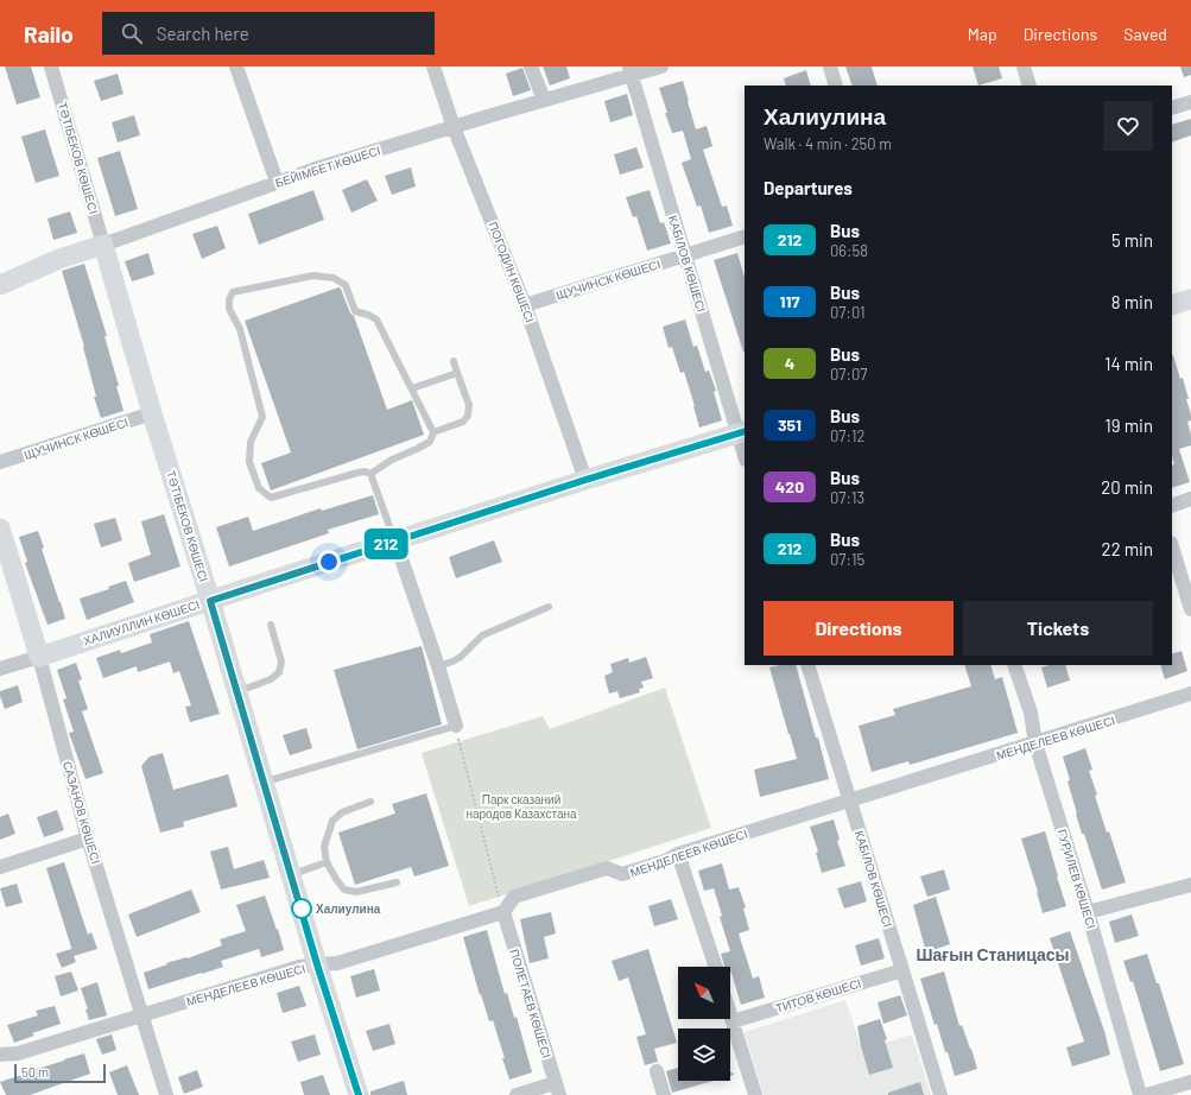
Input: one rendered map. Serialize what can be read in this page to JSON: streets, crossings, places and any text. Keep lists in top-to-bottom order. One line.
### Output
{"streets":{"main road":["ТӘТІБЕКОВ КӨШЕСІ","БЕЙІМБЕТ КӨШЕСІ","ХАЛИУЛЛИН КӨШЕСІ","САЗАНОВ КӨШЕСІ"],"street":["КАБІЛОВ КӨШЕСІ","ПОГОДИН КӨШЕСІ","ЩУЧИНСК КӨШЕСІ","МЕНДЕЛЕЕВ КӨШЕСІ","ГУРИЛЕВ КӨШЕСІ","ТИТОВ КӨШЕСІ","ПОЛЕТАЕВ КӨШЕСІ"]},"crossings":[["ТӘТІБЕКОВ КӨШЕСІ","БЕЙІМБЕТ КӨШЕСІ"],["ТӘТІБЕКОВ КӨШЕСІ","ЩУЧИНСК КӨШЕСІ"],["ТӘТІБЕКОВ КӨШЕСІ","ХАЛИУЛЛИН КӨШЕСІ"],["ТӘТІБЕКОВ КӨШЕСІ","МЕНДЕЛЕЕВ КӨШЕСІ"],["БЕЙІМБЕТ КӨШЕСІ","КАБІЛОВ КӨШЕСІ"],["БЕЙІМБЕТ КӨШЕСІ","ПОГОДИН КӨШЕСІ"],["КАБІЛОВ КӨШЕСІ","ЩУЧИНСК КӨШЕСІ"],["КАБІЛОВ КӨШЕСІ","ХАЛИУЛЛИН КӨШЕСІ"],["КАБІЛОВ КӨШЕСІ","МЕНДЕЛЕЕВ КӨШЕСІ"],["КАБІЛОВ КӨШЕСІ","ТИТОВ КӨШЕСІ"],["ПОГОДИН КӨШЕСІ","ЩУЧИНСК КӨШЕСІ"],["ПОГОДИН КӨШЕСІ","ХАЛИУЛЛИН КӨШЕСІ"],["ХАЛИУЛЛИН КӨШЕСІ","САЗАНОВ КӨШЕСІ"],["МЕНДЕЛЕЕВ КӨШЕСІ","САЗАНОВ КӨШЕСІ"],["МЕНДЕЛЕЕВ КӨШЕСІ","ГУРИЛЕВ КӨШЕСІ"],["МЕНДЕЛЕЕВ КӨШЕСІ","ПОЛЕТАЕВ КӨШЕСІ"]],"districts":["Шағын Станицасы"],"parks":["Парк сказаний народов Казахстана"],"places":["Халиулина"],"lines":["bus line 212"],"scale_bar":"50 m","north":"top left","page":{"header":"Railo","search":"Search here","nav":["Map","Directions","Saved"],"on_map":"212","heading":[["Халиулина","Walk · 4 min · 250 m"],"Departures"],"list":[{"mark":"212","name":"Bus","note":"06:58","value":"5 min"},{"mark":"117","name":"Bus","note":"07:01","value":"8 min"},{"mark":"4","name":"Bus","note":"07:07","value":"14 min"},{"mark":"351","name":"Bus","note":"07:12","value":"19 min"},{"mark":"420","name":"Bus","note":"07:13","value":"20 min"},{"mark":"212","name":"Bus","note":"07:15","value":"22 min"}],"buttons":["Directions","Tickets"],"scale":"50 m"}}
